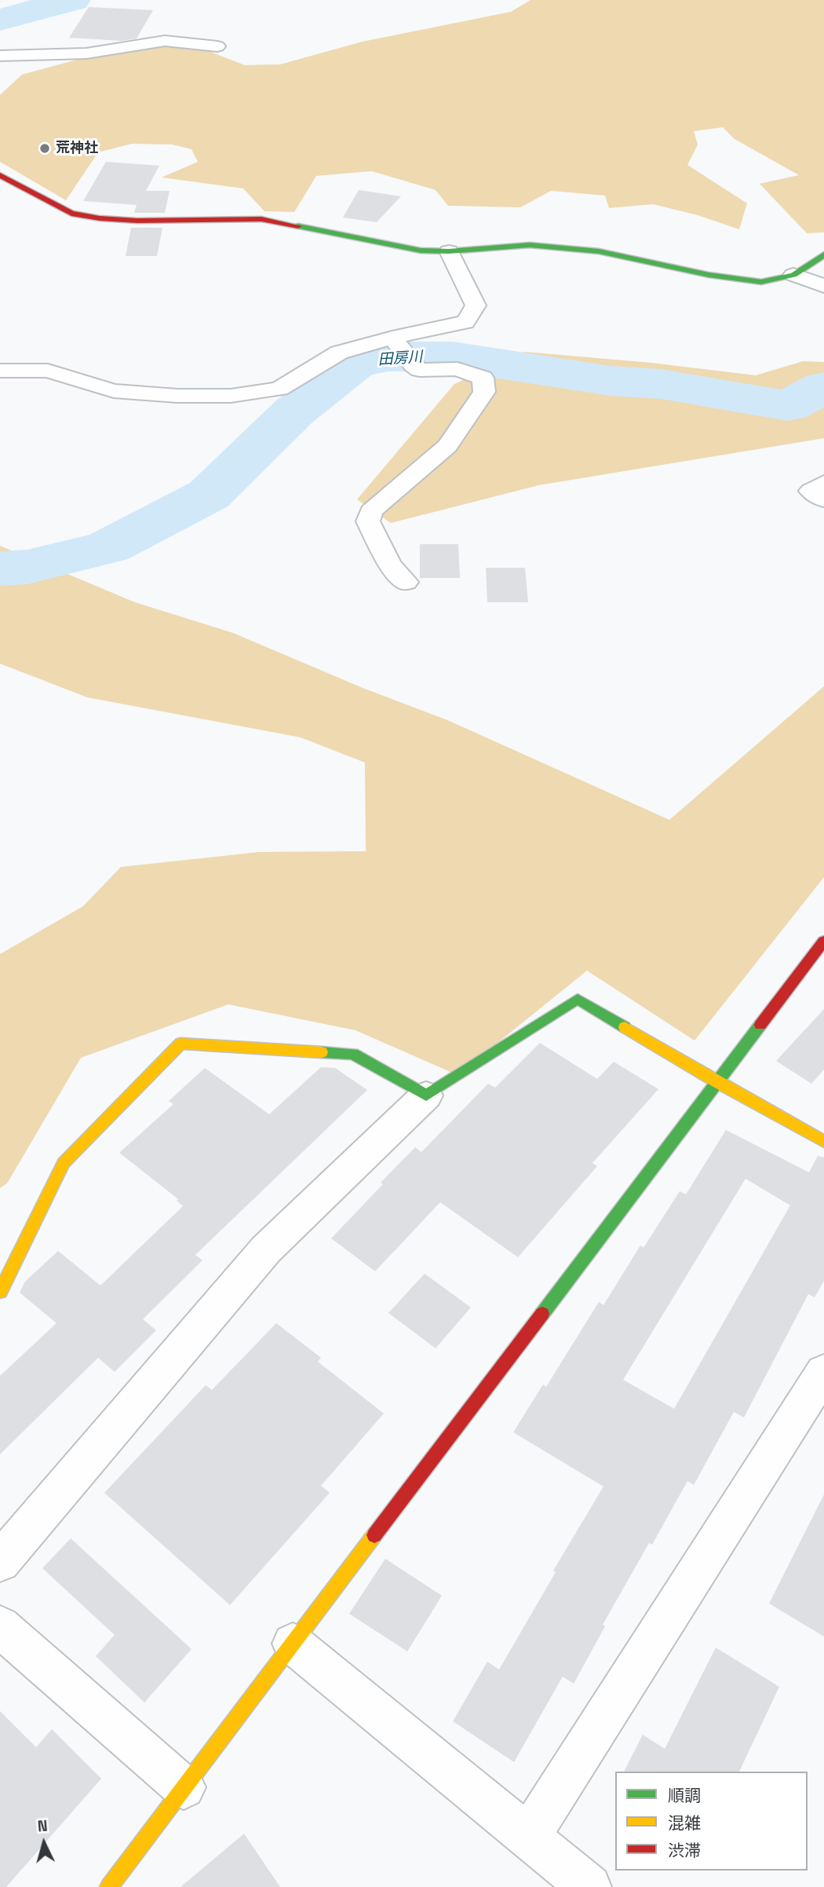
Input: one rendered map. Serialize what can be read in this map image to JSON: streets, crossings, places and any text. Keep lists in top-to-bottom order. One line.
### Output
{"water":["田房川"],"places":["荒神社"],"legend":["順調","混雑","渋滞"],"north":"top"}
